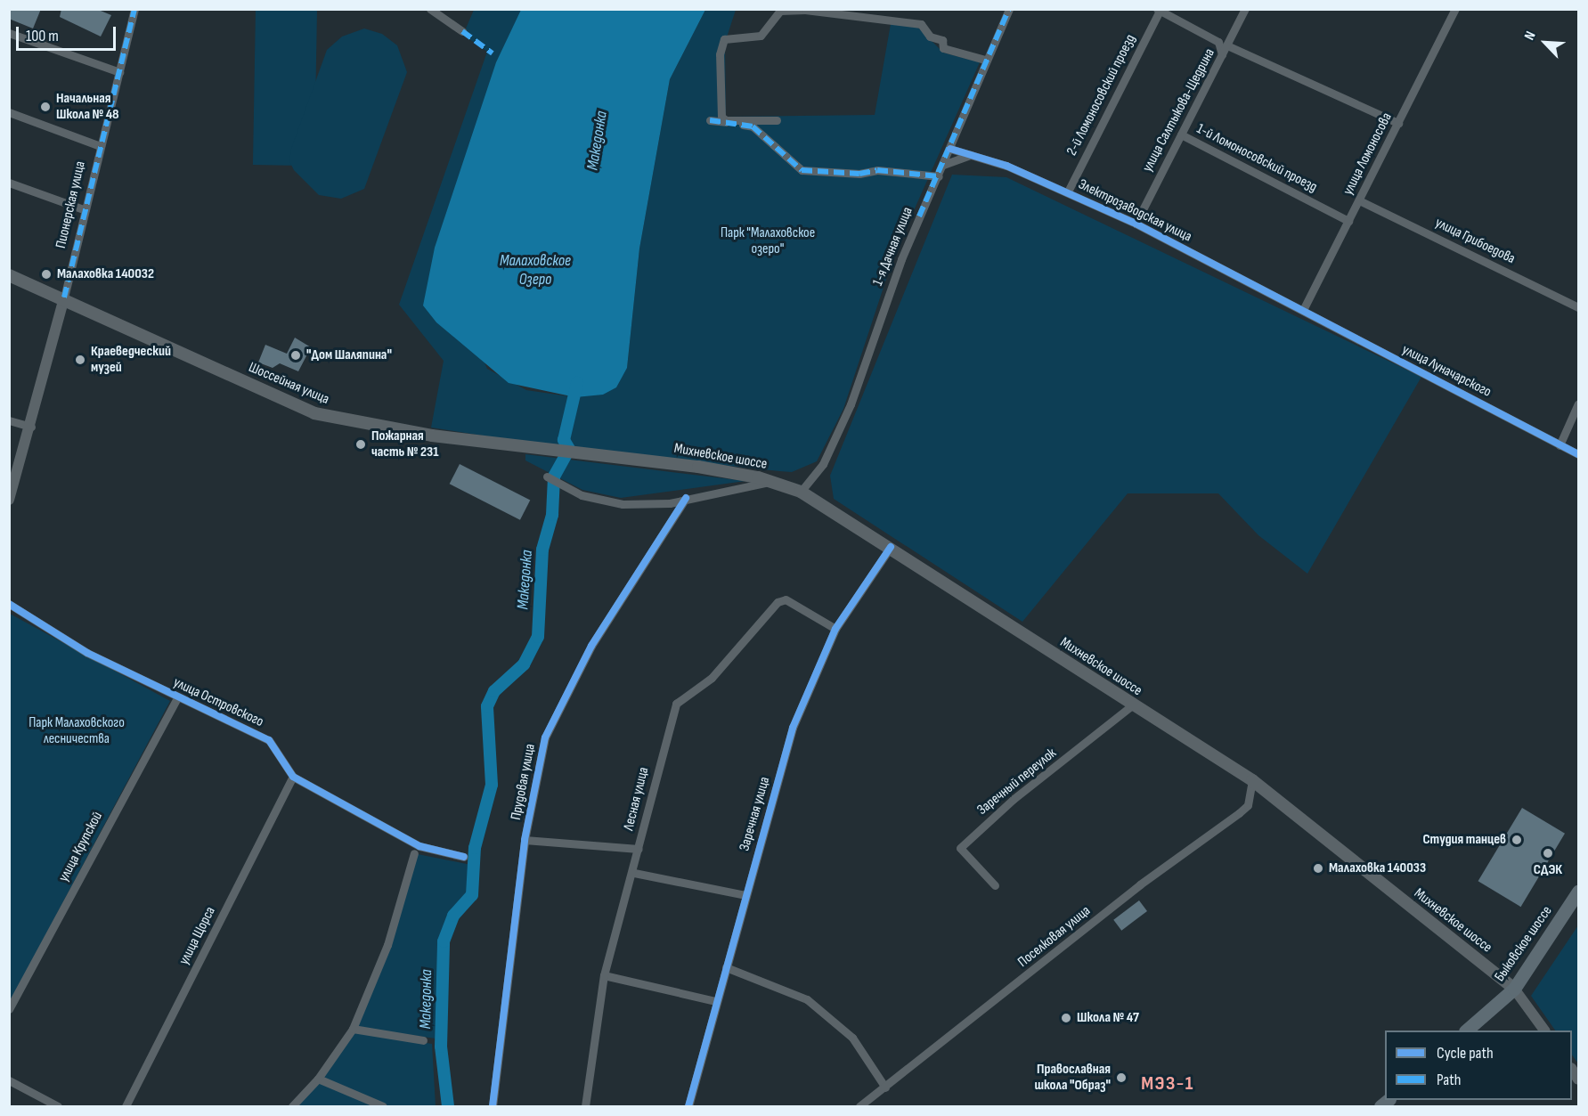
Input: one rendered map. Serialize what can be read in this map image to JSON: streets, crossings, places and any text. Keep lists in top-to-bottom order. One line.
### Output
{"streets":{"main road":["Шоссейная улица","Михневское шоссе","Быковское шоссе"],"street":["2-й Ломоносовский проезд","улица Салтыкова-Щедрина","улица Ломоносова","1-й Ломоносовский проезд","Пионерская улица","Электрозаводская улица","улица Грибоедова","1-я Дачная улица","улица Луначарского","улица Островского","Прудовая улица","Заречный переулок","Лесная улица","Заречная улица","улица Крупской","улица Щорса","Поселковая улица"]},"crossings":[["2-й Ломоносовский проезд","Электрозаводская улица"],["улица Салтыкова-Щедрина","1-й Ломоносовский проезд"],["улица Салтыкова-Щедрина","Электрозаводская улица"],["улица Ломоносова","1-й Ломоносовский проезд"],["улица Ломоносова","Электрозаводская улица"],["улица Ломоносова","улица Грибоедова"],["улица Ломоносова","улица Луначарского"],["Пионерская улица","Шоссейная улица"],["Электрозаводская улица","1-я Дачная улица"],["Электрозаводская улица","улица Луначарского"],["1-я Дачная улица","Михневское шоссе"],["Шоссейная улица","Михневское шоссе"],["Михневское шоссе","Заречный переулок"],["Михневское шоссе","Заречная улица"],["Михневское шоссе","Поселковая улица"],["Михневское шоссе","Быковское шоссе"],["улица Островского","улица Крупской"],["улица Островского","улица Щорса"],["Лесная улица","Заречная улица"]],"districts":["МЭЗ-1"],"water":["Македонка","Малаховское Озеро"],"parks":["Парк \"Малаховское озеро\"","Парк Малаховского лесничества"],"places":["Начальная Школа № 48","Малаховка 140032","\"Дом Шаляпина\"","Краеведческий музей","Пожарная часть № 231","Студия танцев","СДЭК","Малаховка 140033","Школа № 47","Православная школа \"Образ\""],"legend":["Cycle path","Path"],"scale_bar":"100 m","north":"top left"}
